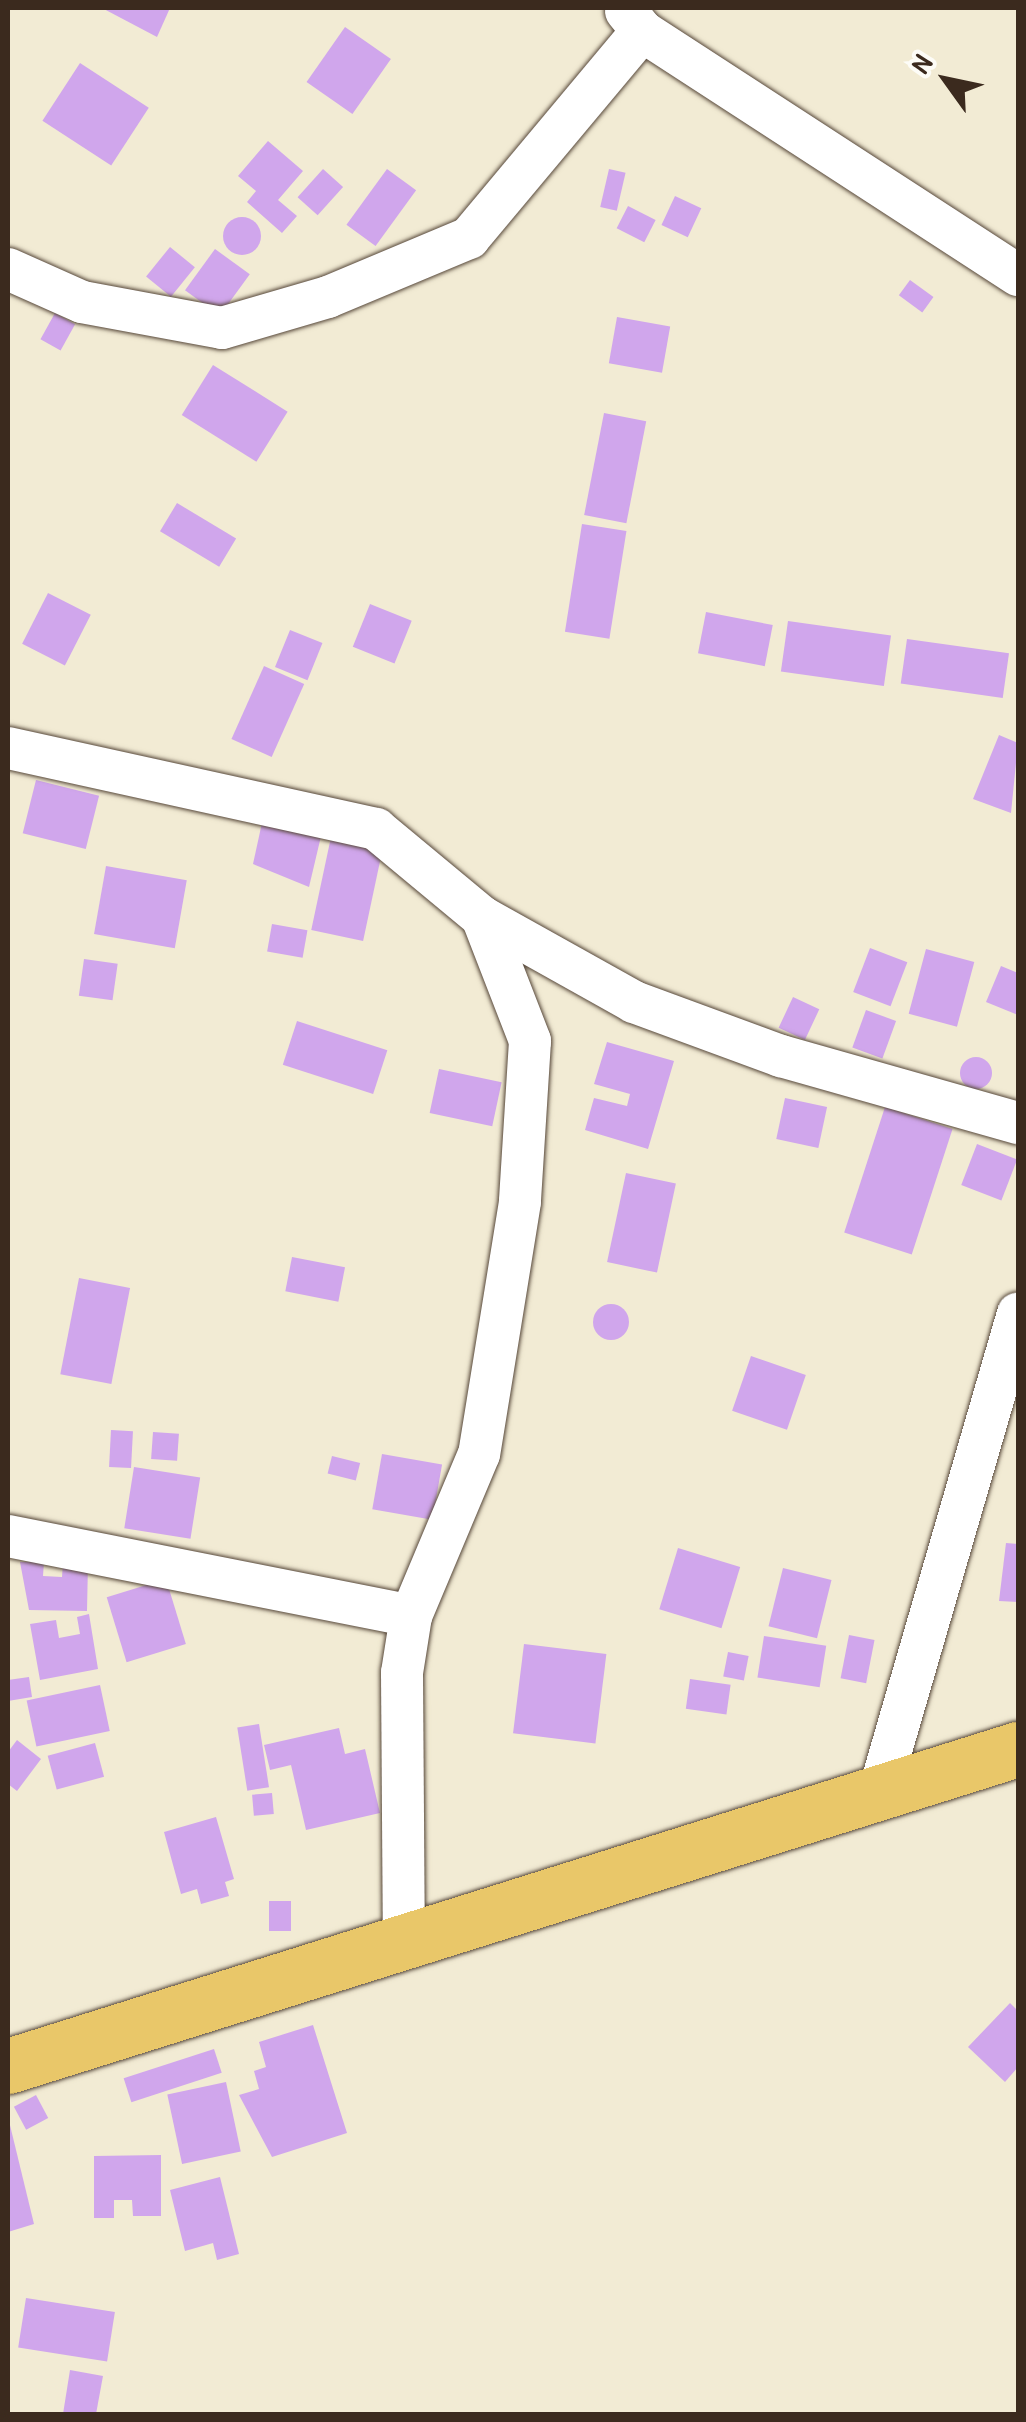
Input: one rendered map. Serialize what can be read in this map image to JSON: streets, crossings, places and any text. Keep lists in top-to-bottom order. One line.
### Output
{"north":"top left"}
